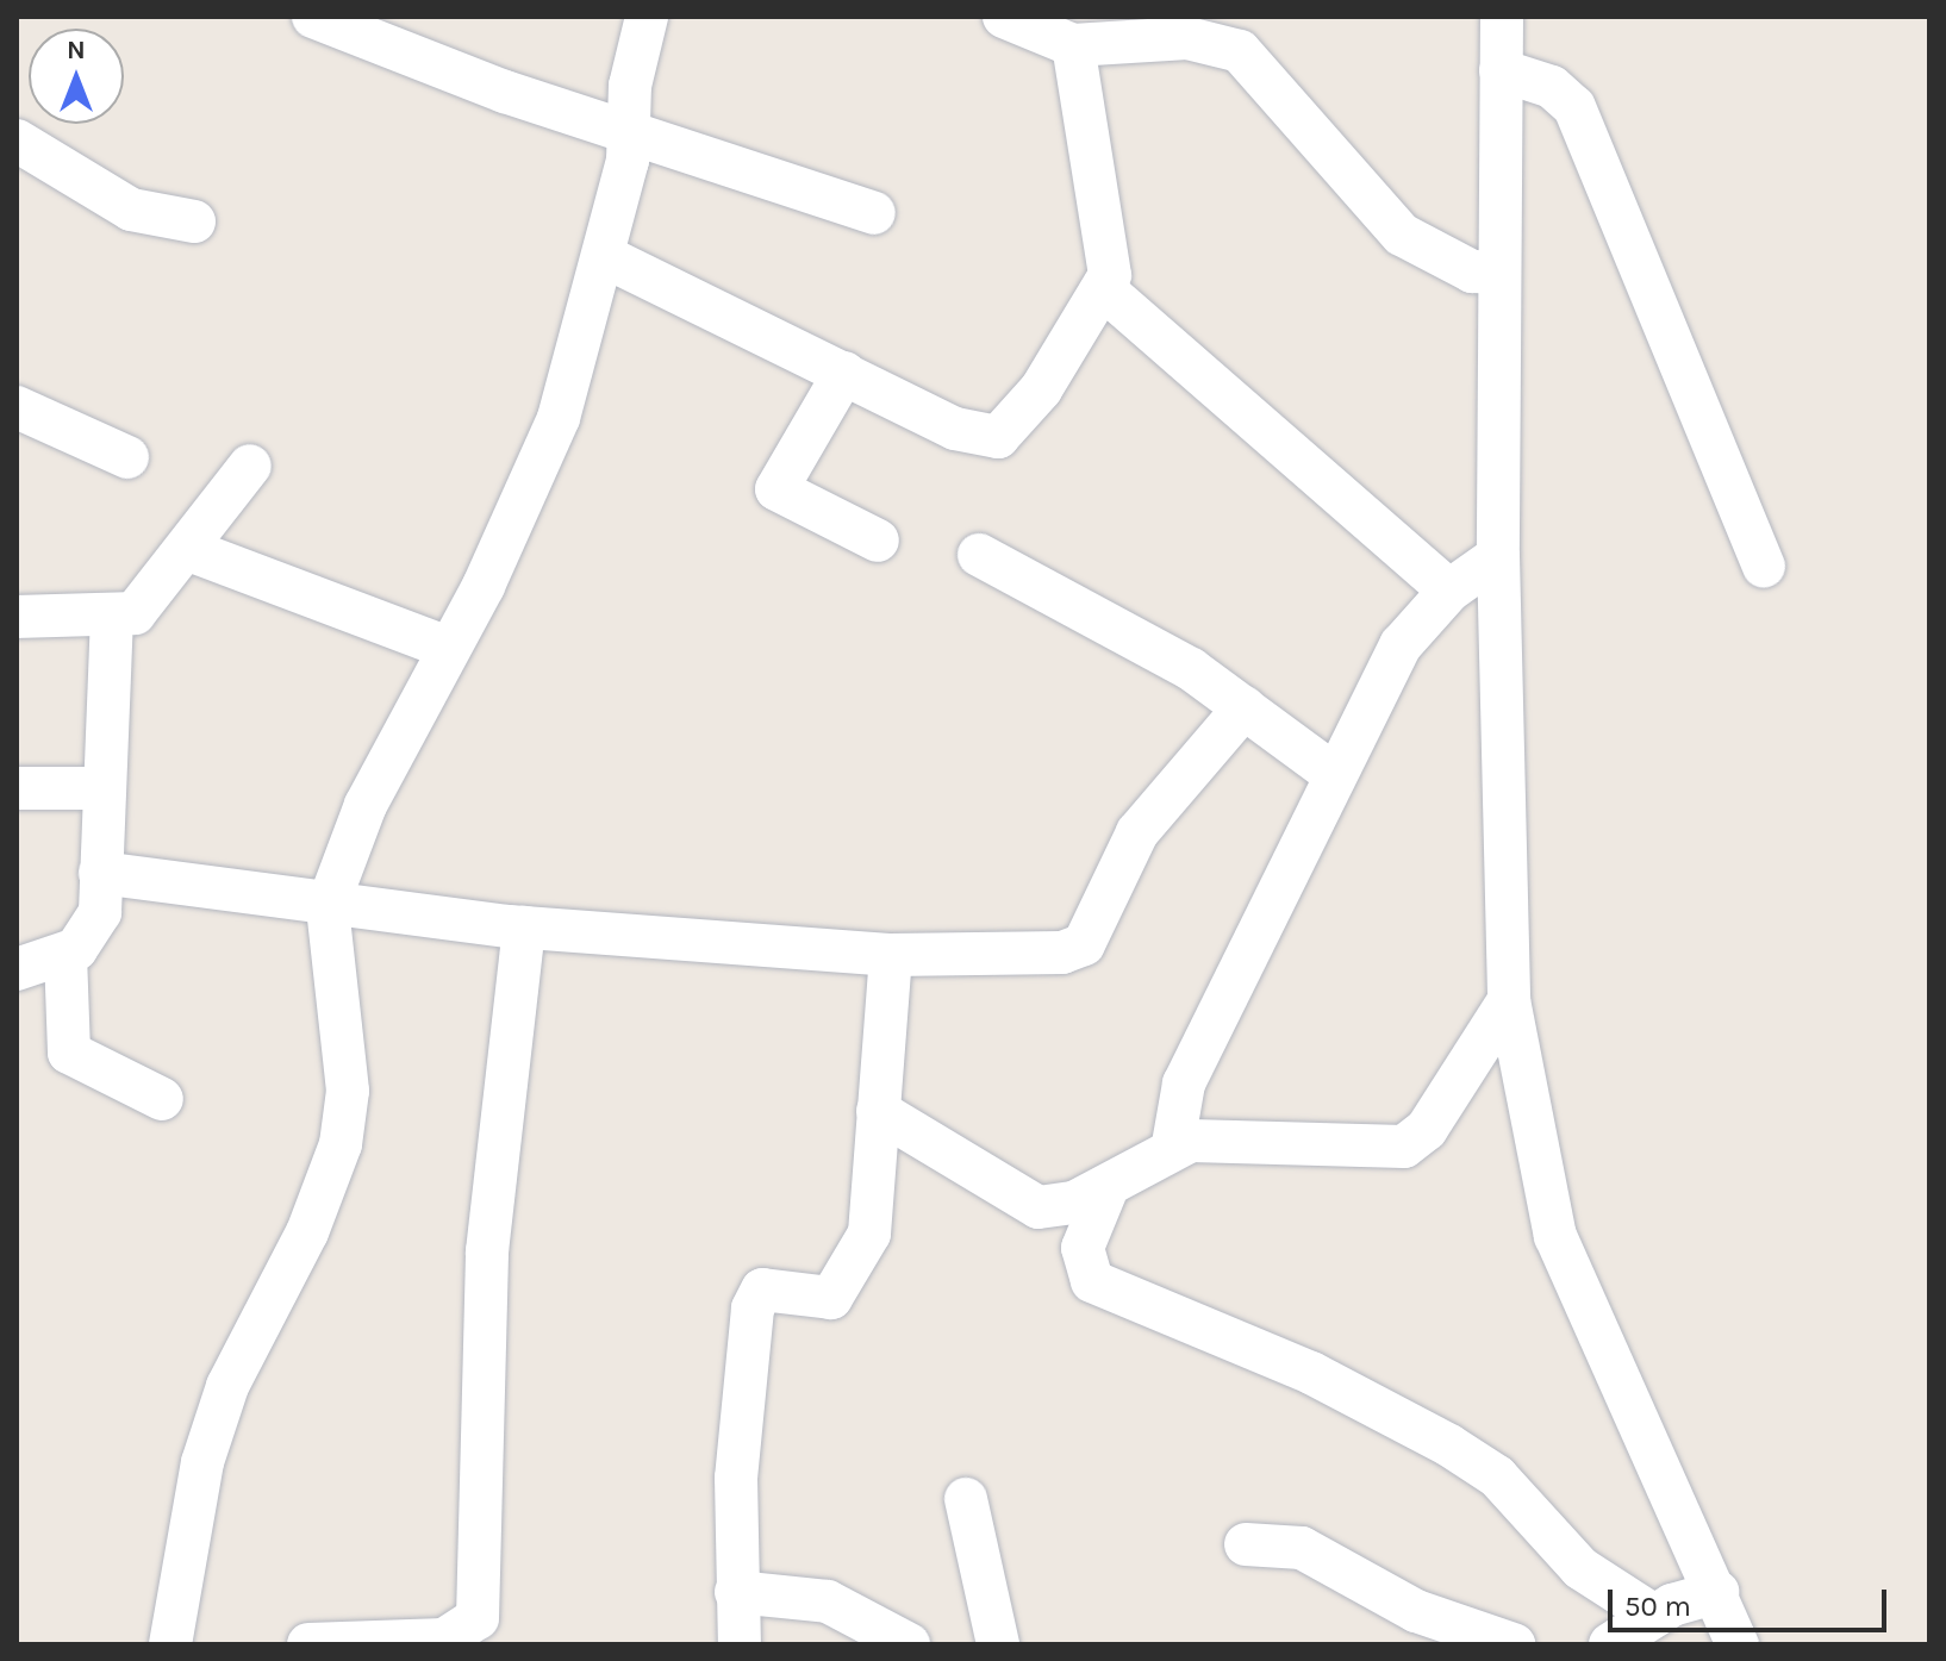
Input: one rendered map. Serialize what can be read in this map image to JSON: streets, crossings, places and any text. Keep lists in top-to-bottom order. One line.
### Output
{"scale_bar":"50 m","north":"top"}
